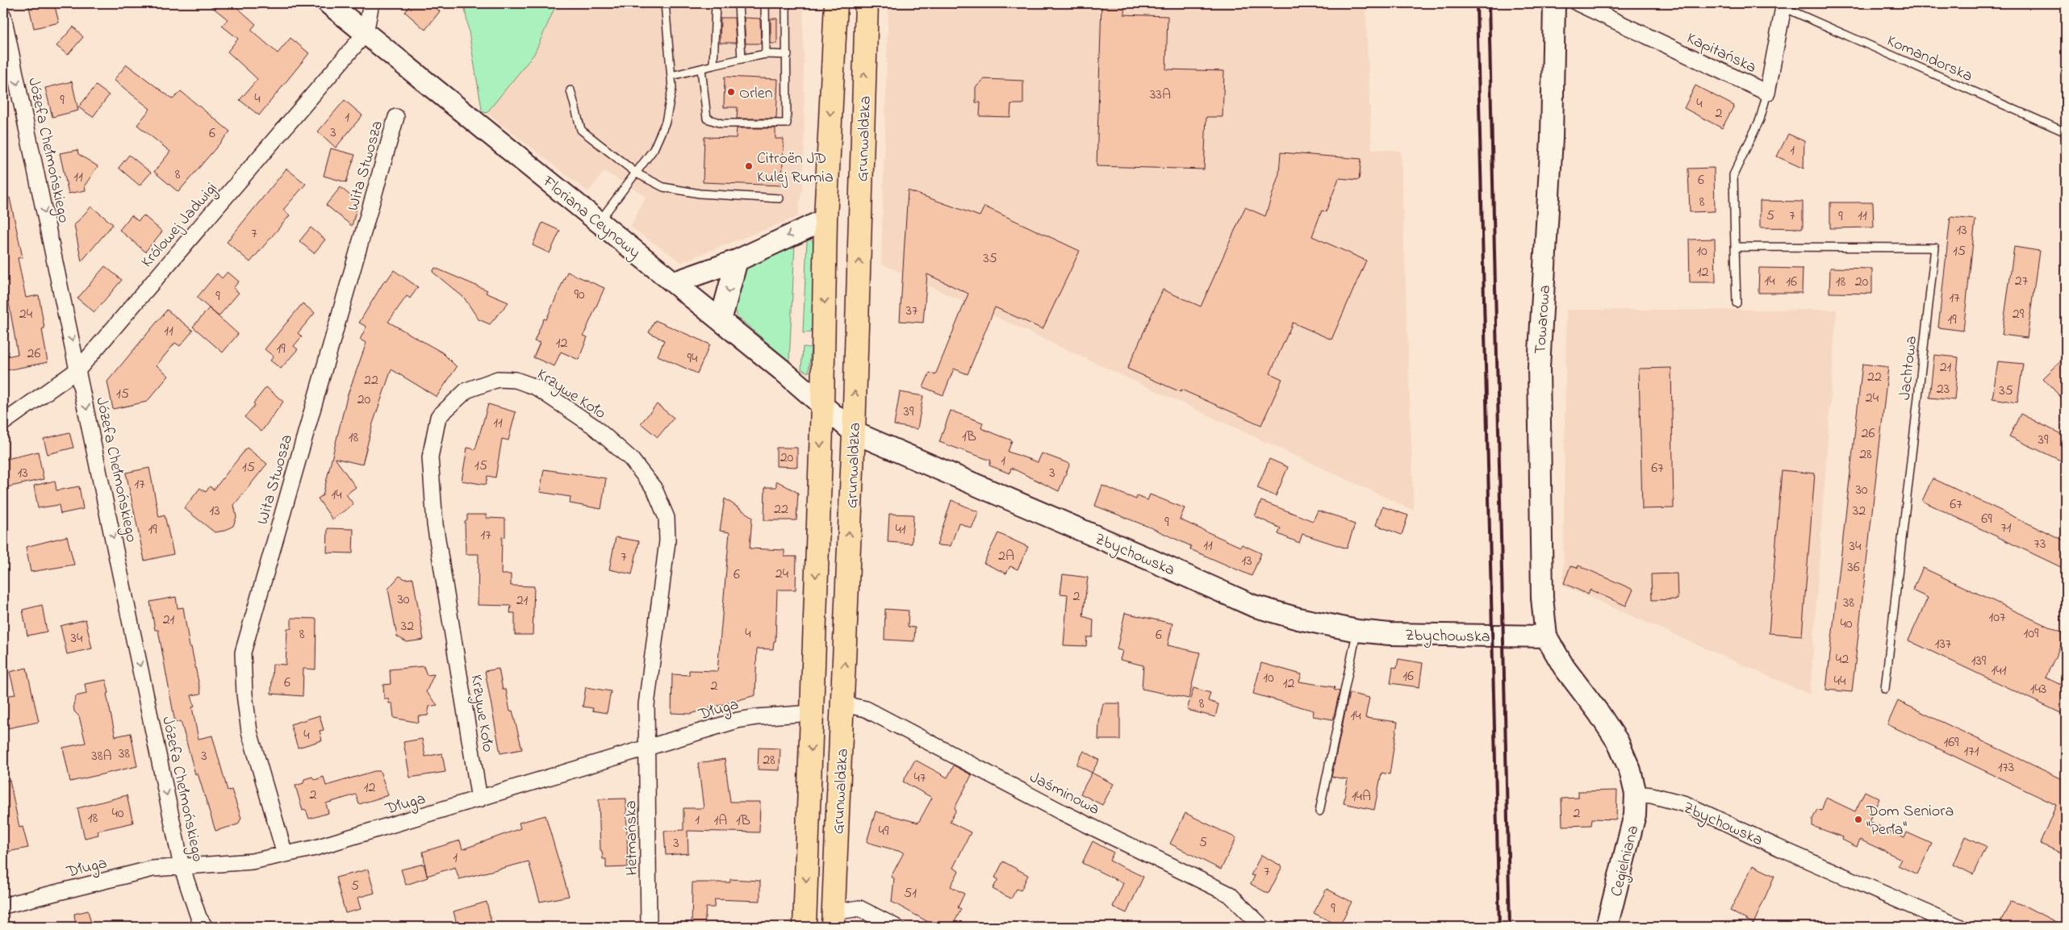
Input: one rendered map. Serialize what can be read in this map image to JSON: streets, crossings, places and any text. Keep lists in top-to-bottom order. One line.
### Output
{"streets":{"main road":["Grunwaldzka"],"street":["Kapitańska","Józefa Chełmońskiego","Wita Stwosza","Floriana Ceynowy","Królowej Jadwigi","Towarowa","Krzywe Koło","Zbychowska","Długa","Jaśminowa","Hetmańska","Cegielniana"],"lane":["Komandorska","Jachtowa"]},"crossings":[["Kapitańska","Komandorska"],["Grunwaldzka","Floriana Ceynowy"],["Grunwaldzka","Zbychowska"],["Grunwaldzka","Długa"],["Grunwaldzka","Jaśminowa"],["Józefa Chełmońskiego","Królowej Jadwigi"],["Józefa Chełmońskiego","Długa"],["Wita Stwosza","Długa"],["Floriana Ceynowy","Królowej Jadwigi"],["Floriana Ceynowy","Zbychowska"],["Towarowa","Zbychowska"],["Krzywe Koło","Długa"],["Krzywe Koło","Hetmańska"],["Zbychowska","Cegielniana"],["Długa","Hetmańska"]],"one_way":["Józefa Chełmońskiego"],"places":["Orlen","Citroën JD Kulej Rumia","Dom Seniora \"Perła\""],"house_numbers":["33A","4","9","4","2","1","3","6","1","8","11","6","8","5","7","11","9","13","7","10","15","35","12","14","27","16","18","20","90","9","17","37","24","29","19","11","12","19","26","94","21","22","22","23","35","15","24","20","39","11","26","1B","18","39","28","20","1","15","15","67","13","3","17","30","14","67","22","13","32","69","9","71","19","41","17","73","11","34","2A","7","13","36","24","6","2","30","21","38","107","21","40","32","4","109","8","6","34","137","42","139","141","16","10","44","6","12","2","143","8","14","4","169","171","38","38A","3","28","173","47","12","2","14A","40","2","18","1","1A","1B","49","5","3","1","7","5","51","9"]}
